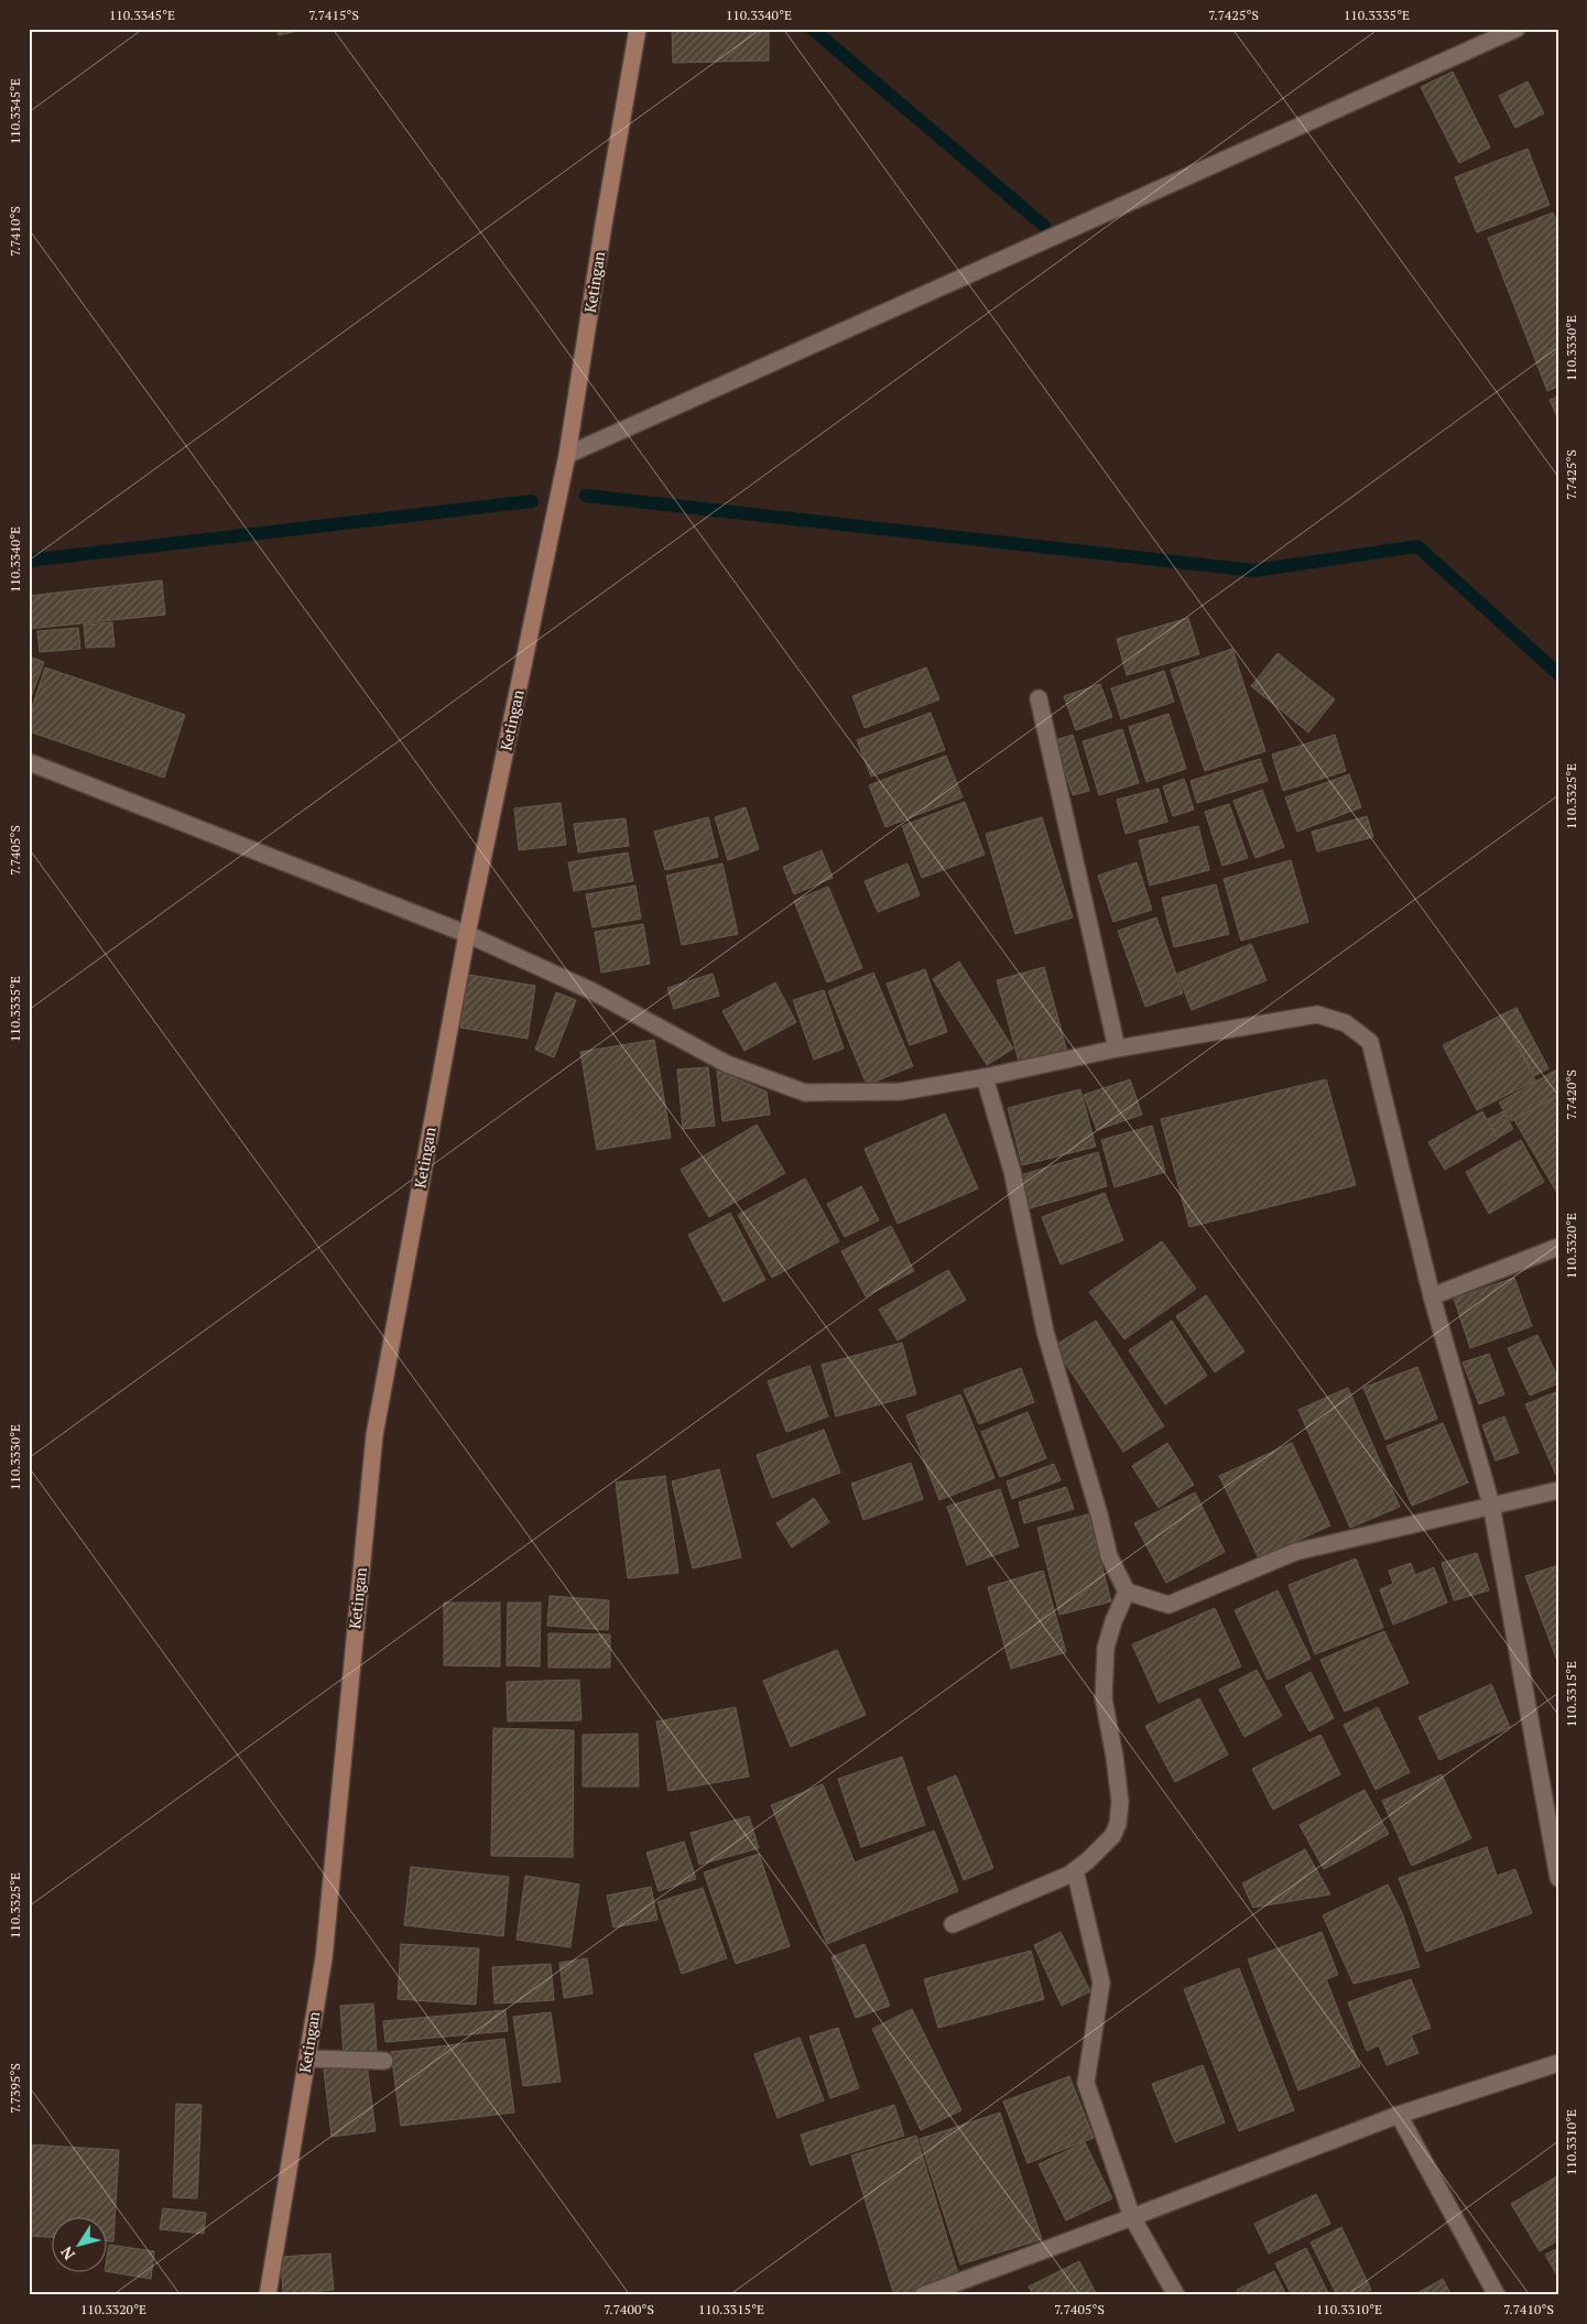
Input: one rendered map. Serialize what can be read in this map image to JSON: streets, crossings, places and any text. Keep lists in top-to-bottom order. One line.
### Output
{"streets":{"street":["Ketingan"]},"north":"bottom left","coordinates":["110.3345°E","7.7415°S","110.3340°E","7.7425°S","110.3335°E","7.7410°S","110.3330°E","110.3325°E","7.7405°S","7.7420°S","110.3320°E","110.3315°E","7.7395°S","110.3310°E","7.7400°S"]}
